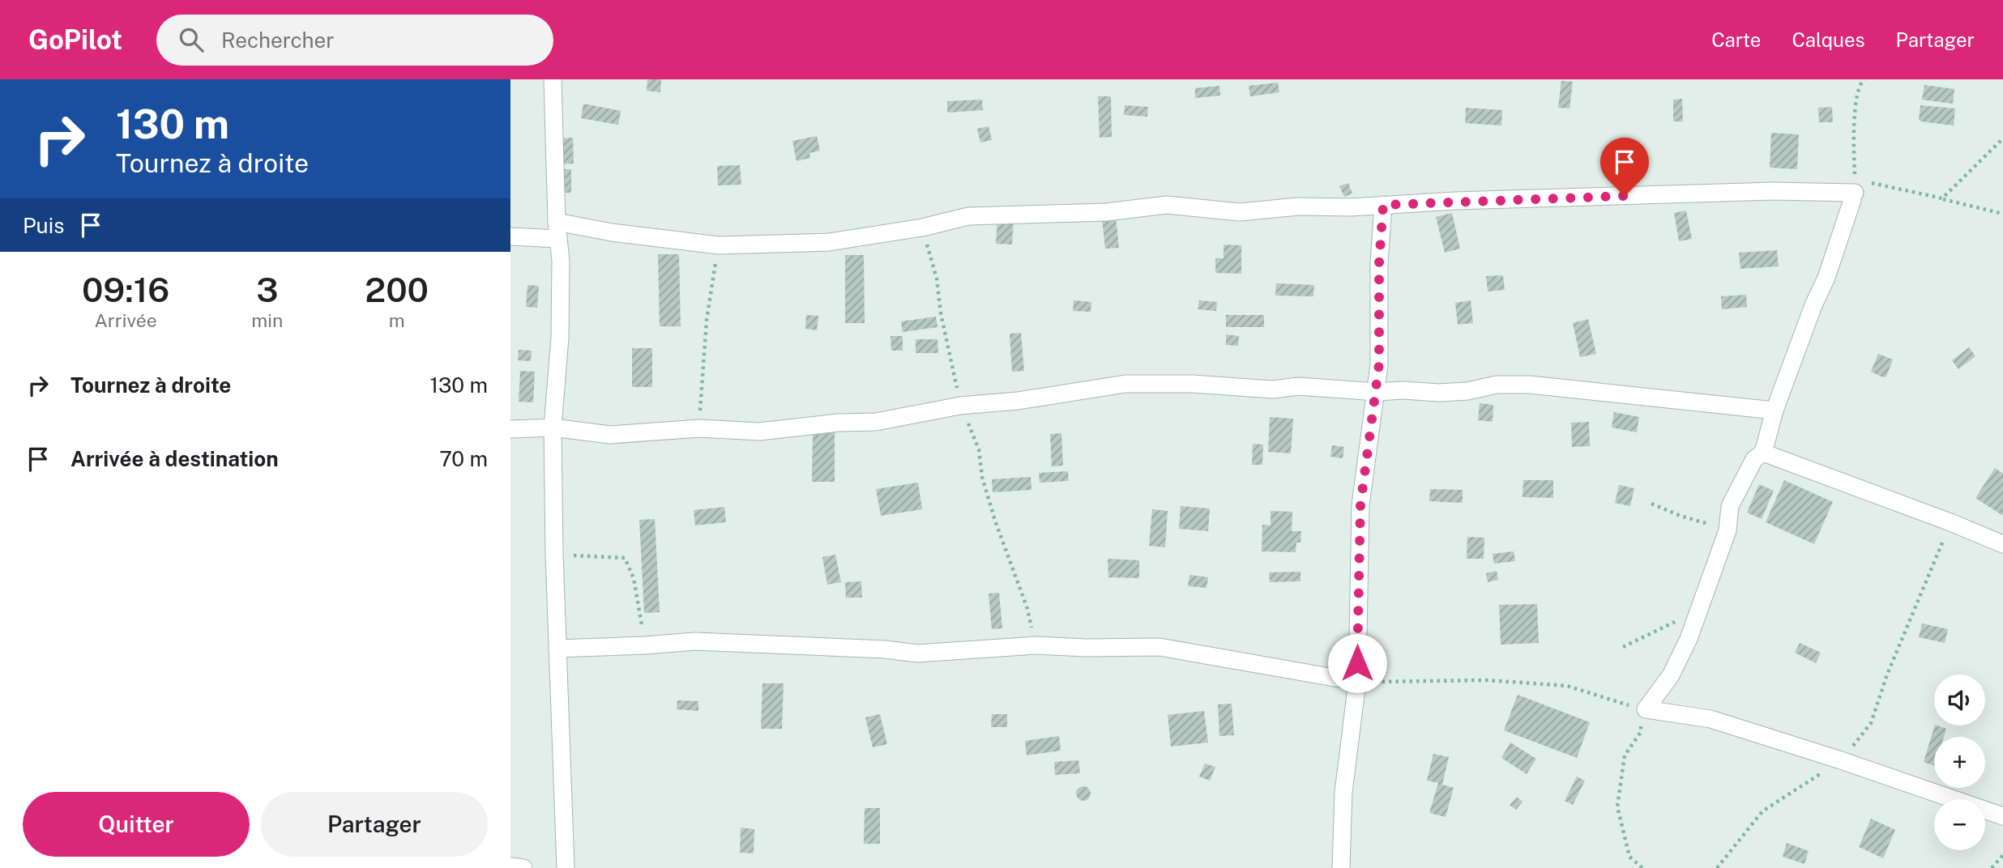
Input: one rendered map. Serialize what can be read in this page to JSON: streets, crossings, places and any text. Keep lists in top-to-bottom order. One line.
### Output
{"page":{"header":"GoPilot","search":"Rechercher","nav":["Carte","Calques","Partager"],"turn":["130 m","Tournez à droite"],"then":"Puis","eta":["09:16","Arrivée","3","min","200","m"],"list":[{"name":"Tournez à droite","value":"130 m"},{"name":"Arrivée à destination","value":"70 m"}],"map_buttons":["+","−"],"buttons":["Quitter","Partager"]}}
